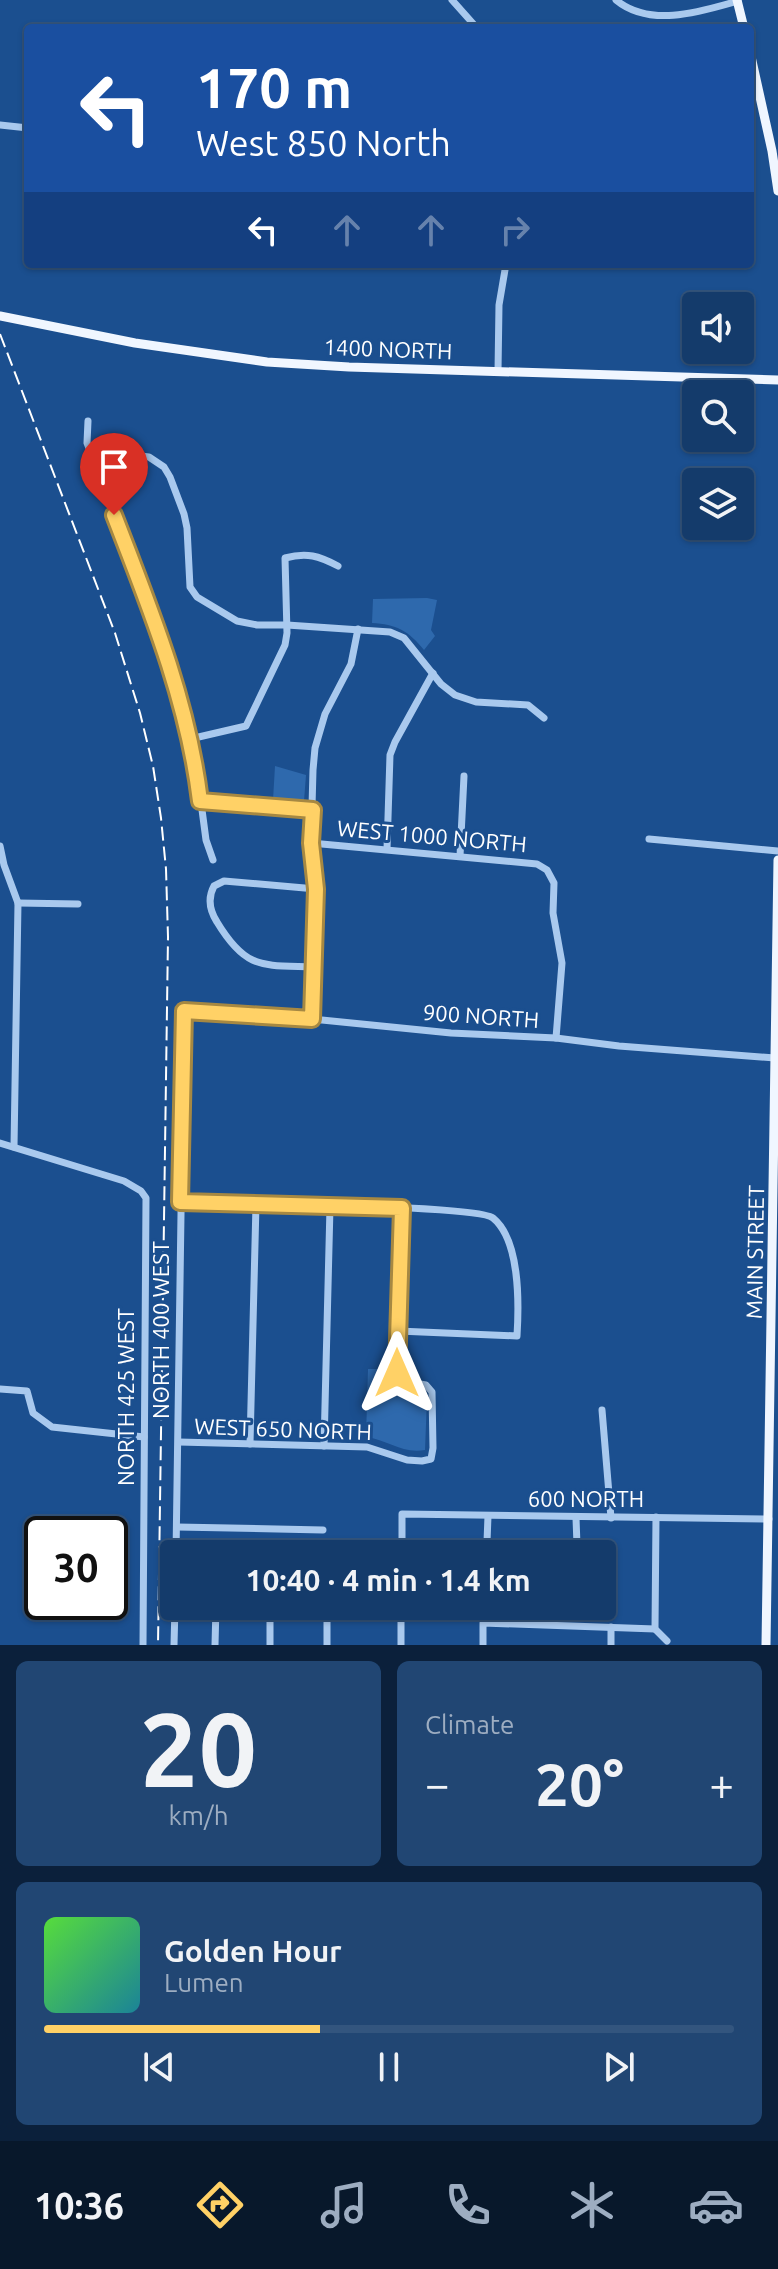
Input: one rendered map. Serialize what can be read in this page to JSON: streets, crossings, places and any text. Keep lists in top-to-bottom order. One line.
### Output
{"streets":{"main road":["1400 NORTH","MAIN STREET"],"street":["WEST 1000 NORTH","900 NORTH","NORTH 400 WEST","NORTH 425 WEST","WEST 650 NORTH","600 NORTH"]},"crossings":[["WEST 1000 NORTH","900 NORTH"],["900 NORTH","MAIN STREET"],["900 NORTH","NORTH 400 WEST"],["MAIN STREET","600 NORTH"],["NORTH 400 WEST","WEST 650 NORTH"]],"page":{"turn":["170 m","West 850 North"],"limit":"30","trip":"10:40 · 4 min · 1.4 km","tile":[["20","km/h"],"Climate"],"heat":["−","20°","+"],"song":["Golden Hour","Lumen"],"tabs":"10:36"}}
